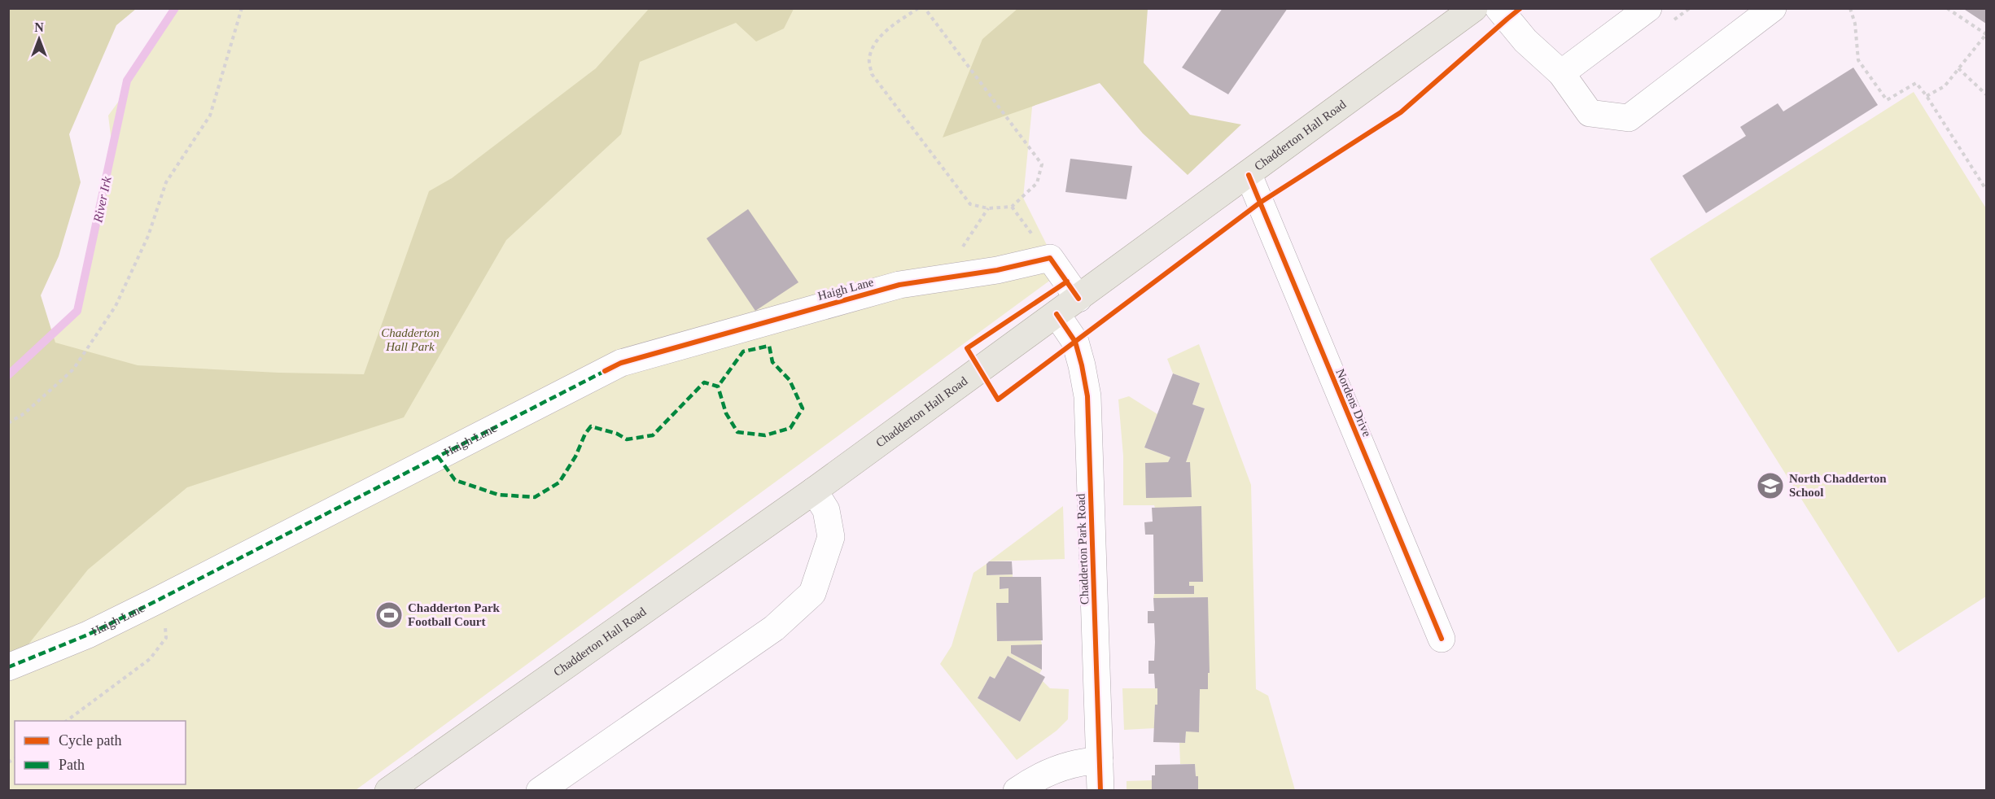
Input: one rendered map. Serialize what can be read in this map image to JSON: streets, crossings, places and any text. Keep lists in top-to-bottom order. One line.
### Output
{"streets":{"main road":["Chadderton Hall Road"],"street":["Haigh Lane","Nordens Drive","Chadderton Park Road"]},"crossings":[["Chadderton Hall Road","Haigh Lane"],["Chadderton Hall Road","Nordens Drive"],["Chadderton Hall Road","Chadderton Park Road"]],"water":["River Irk"],"parks":["Chadderton Hall Park"],"places":{"school or university":["North Chadderton School"],"sports":["Chadderton Park Football Court"]},"legend":["Cycle path","Path"],"north":"top"}
